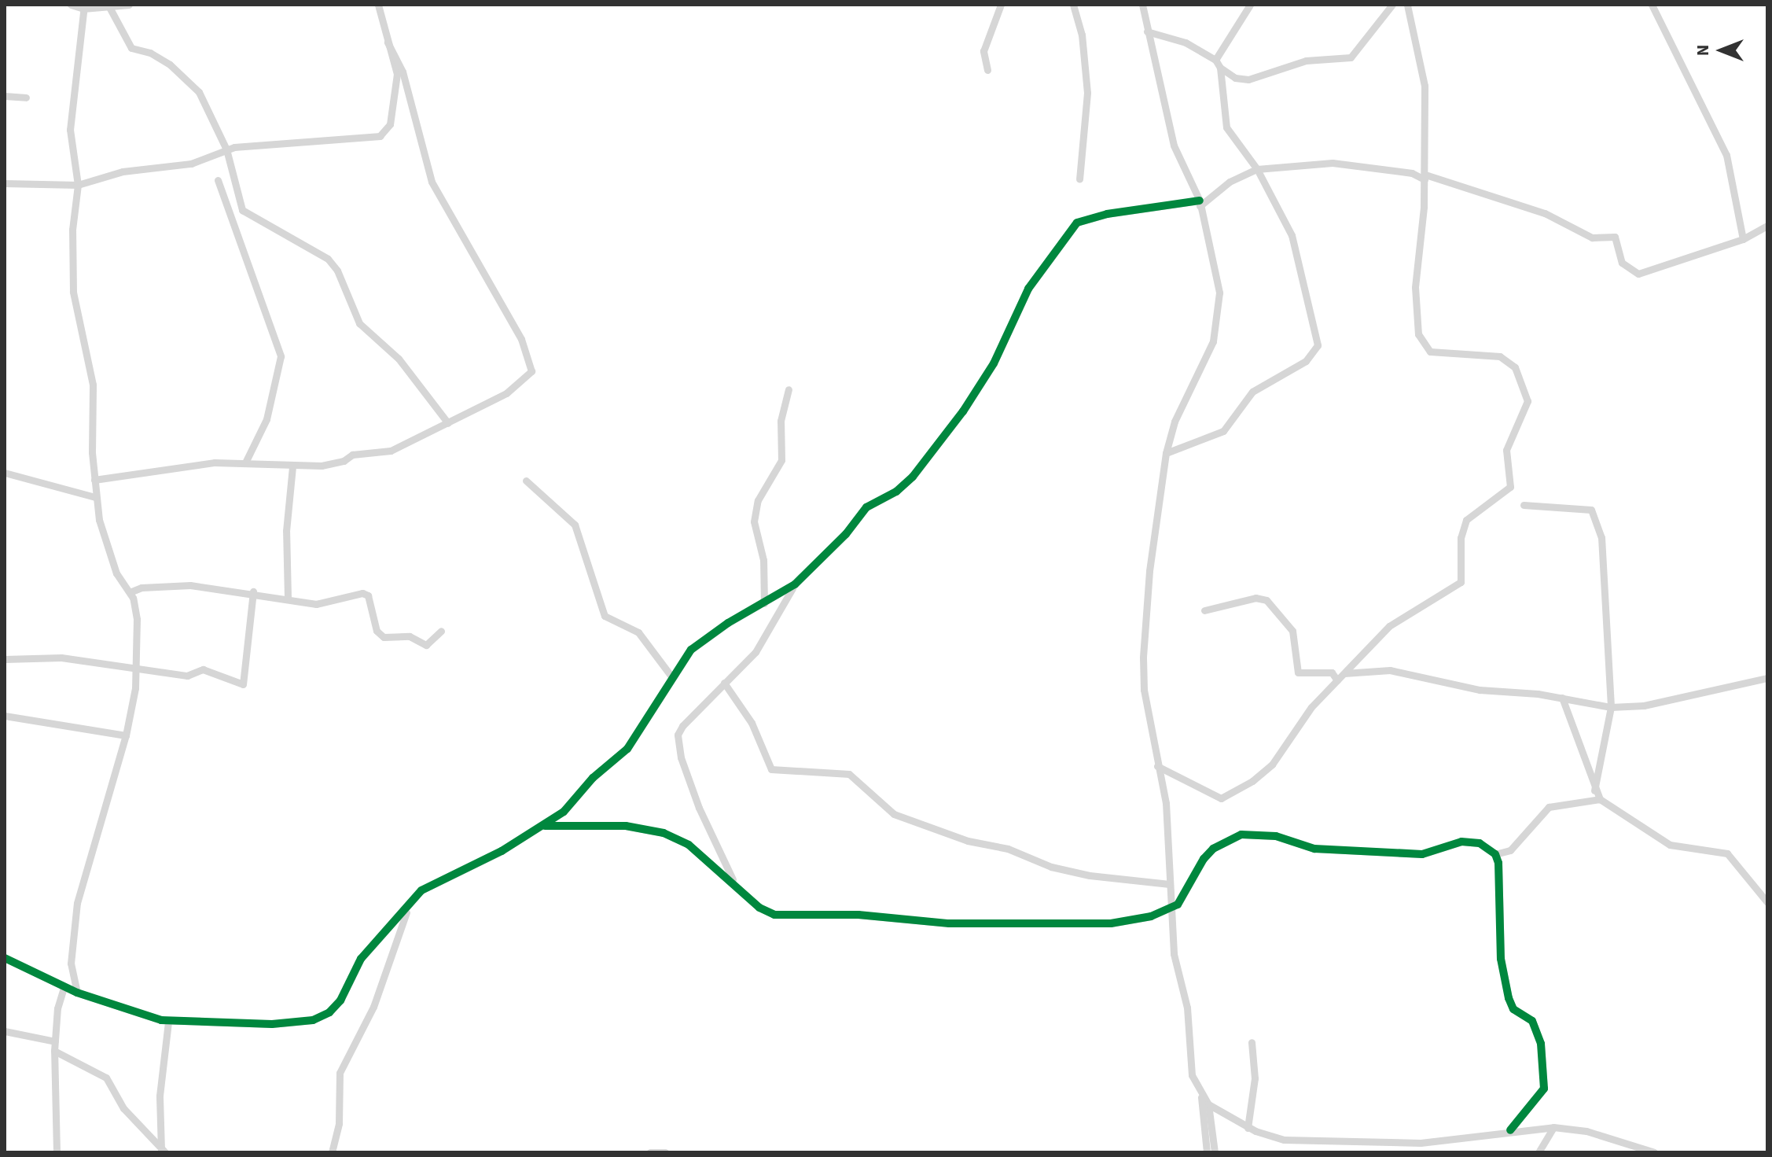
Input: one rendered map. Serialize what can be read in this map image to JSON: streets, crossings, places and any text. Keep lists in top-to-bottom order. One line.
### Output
{"north":"left"}
